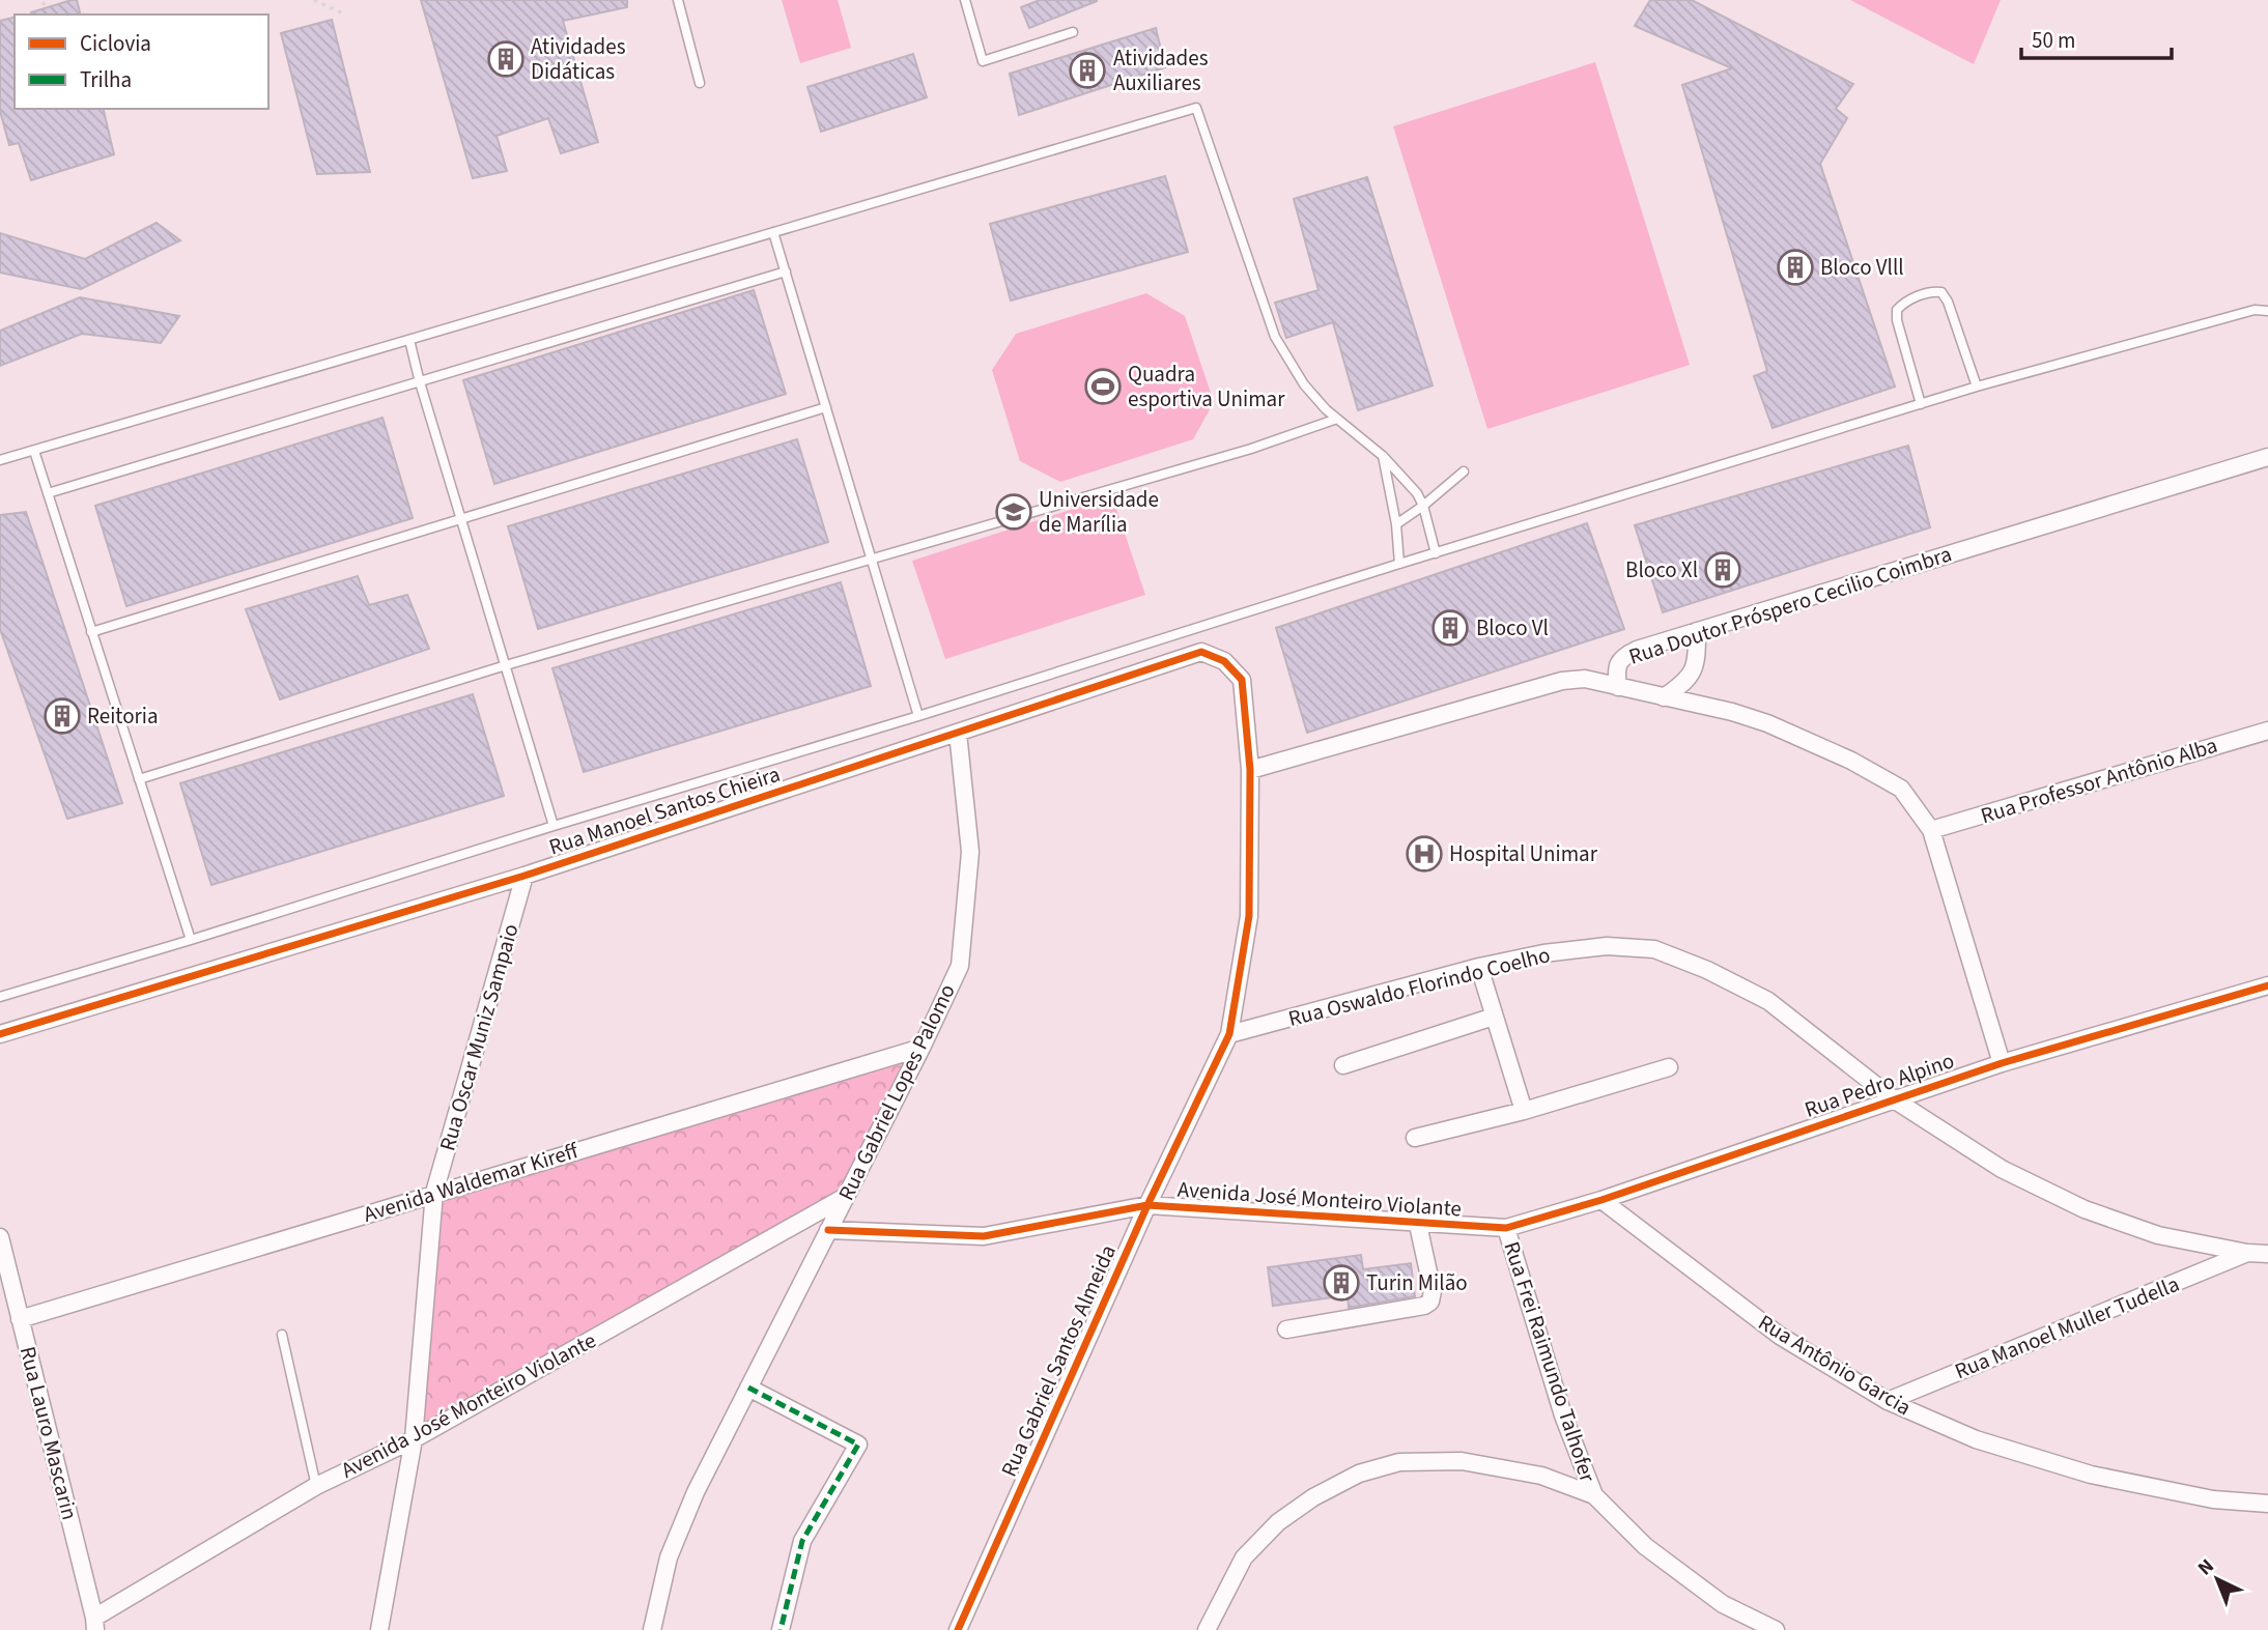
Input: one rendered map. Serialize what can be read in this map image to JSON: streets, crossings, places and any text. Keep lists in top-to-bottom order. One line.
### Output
{"streets":{"street":["Rua Doutor Próspero Cecilio Coimbra","Rua Professor Antônio Alba","Rua Manoel Santos Chieira","Rua Oswaldo Florindo Coelho","Rua Oscar Muniz Sampaio","Rua Pedro Alpino","Rua Gabriel Lopes Palomo","Avenida Waldemar Kireff","Avenida José Monteiro Violante","Rua Manoel Muller Tudella","Rua Gabriel Santos Almeida","Rua Frei Raimundo Talhofer","Rua Antônio Garcia","Rua Lauro Mascarin"]},"crossings":[["Rua Doutor Próspero Cecilio Coimbra","Rua Manoel Santos Chieira"],["Rua Doutor Próspero Cecilio Coimbra","Rua Gabriel Santos Almeida"],["Rua Manoel Santos Chieira","Rua Oscar Muniz Sampaio"],["Rua Manoel Santos Chieira","Rua Gabriel Lopes Palomo"],["Rua Manoel Santos Chieira","Rua Gabriel Santos Almeida"],["Rua Oswaldo Florindo Coelho","Rua Pedro Alpino"],["Rua Oswaldo Florindo Coelho","Rua Manoel Muller Tudella"],["Rua Oswaldo Florindo Coelho","Rua Gabriel Santos Almeida"],["Rua Oscar Muniz Sampaio","Avenida Waldemar Kireff"],["Rua Oscar Muniz Sampaio","Avenida José Monteiro Violante"],["Rua Pedro Alpino","Avenida José Monteiro Violante"],["Rua Pedro Alpino","Rua Frei Raimundo Talhofer"],["Rua Pedro Alpino","Rua Antônio Garcia"],["Rua Gabriel Lopes Palomo","Avenida Waldemar Kireff"],["Rua Gabriel Lopes Palomo","Avenida José Monteiro Violante"],["Avenida Waldemar Kireff","Rua Lauro Mascarin"],["Avenida José Monteiro Violante","Rua Gabriel Santos Almeida"],["Avenida José Monteiro Violante","Rua Frei Raimundo Talhofer"],["Avenida José Monteiro Violante","Rua Lauro Mascarin"],["Rua Manoel Muller Tudella","Rua Antônio Garcia"]],"places":{"building":["Atividades Didáticas","Atividades Auxiliares","Bloco Vlll","Bloco Xl","Bloco Vl","Reitoria","Turin Milão"],"sports":["Quadra esportiva Unimar"],"school or university":["Universidade de Marília"],"hospital":["Hospital Unimar"]},"legend":["Ciclovia","Trilha"],"scale_bar":"50 m","north":"top left"}
